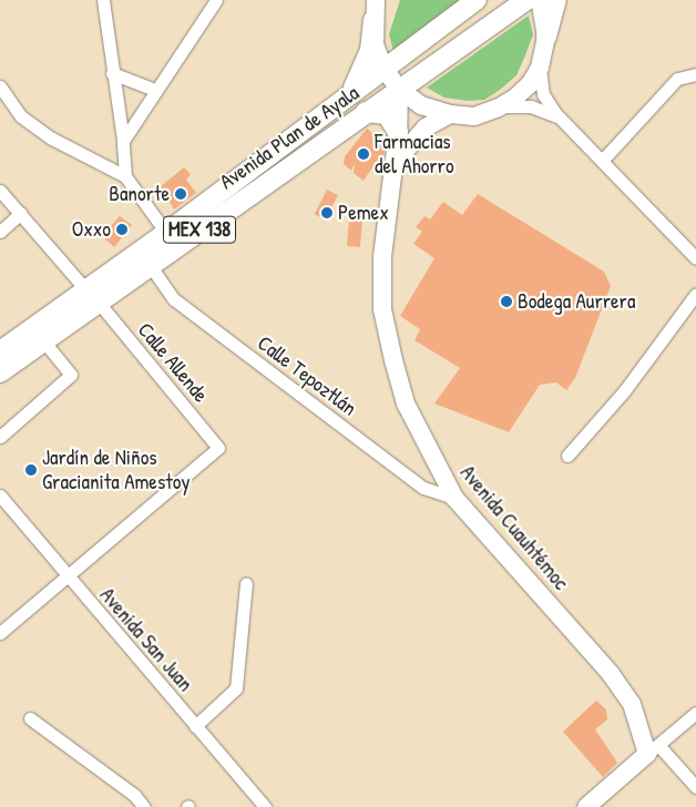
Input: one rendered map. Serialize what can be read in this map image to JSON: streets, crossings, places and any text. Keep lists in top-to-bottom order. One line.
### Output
{"streets":{"main road":["Avenida Plan de Ayala","MEX 138","Avenida Cuauhtémoc"],"street":["Calle Allende","Calle Tepoztlán","Avenida San Juan"]},"crossings":[["Avenida Plan de Ayala","Calle Allende"],["Avenida Plan de Ayala","Calle Tepoztlán"],["Avenida Plan de Ayala","Avenida Cuauhtémoc"],["Calle Allende","Avenida San Juan"],["Calle Tepoztlán","Avenida Cuauhtémoc"]],"places":["Farmacias del Ahorro","Banorte","Pemex","Oxxo","Bodega Aurrera","Jardín de Niños Gracianita Amestoy"]}
